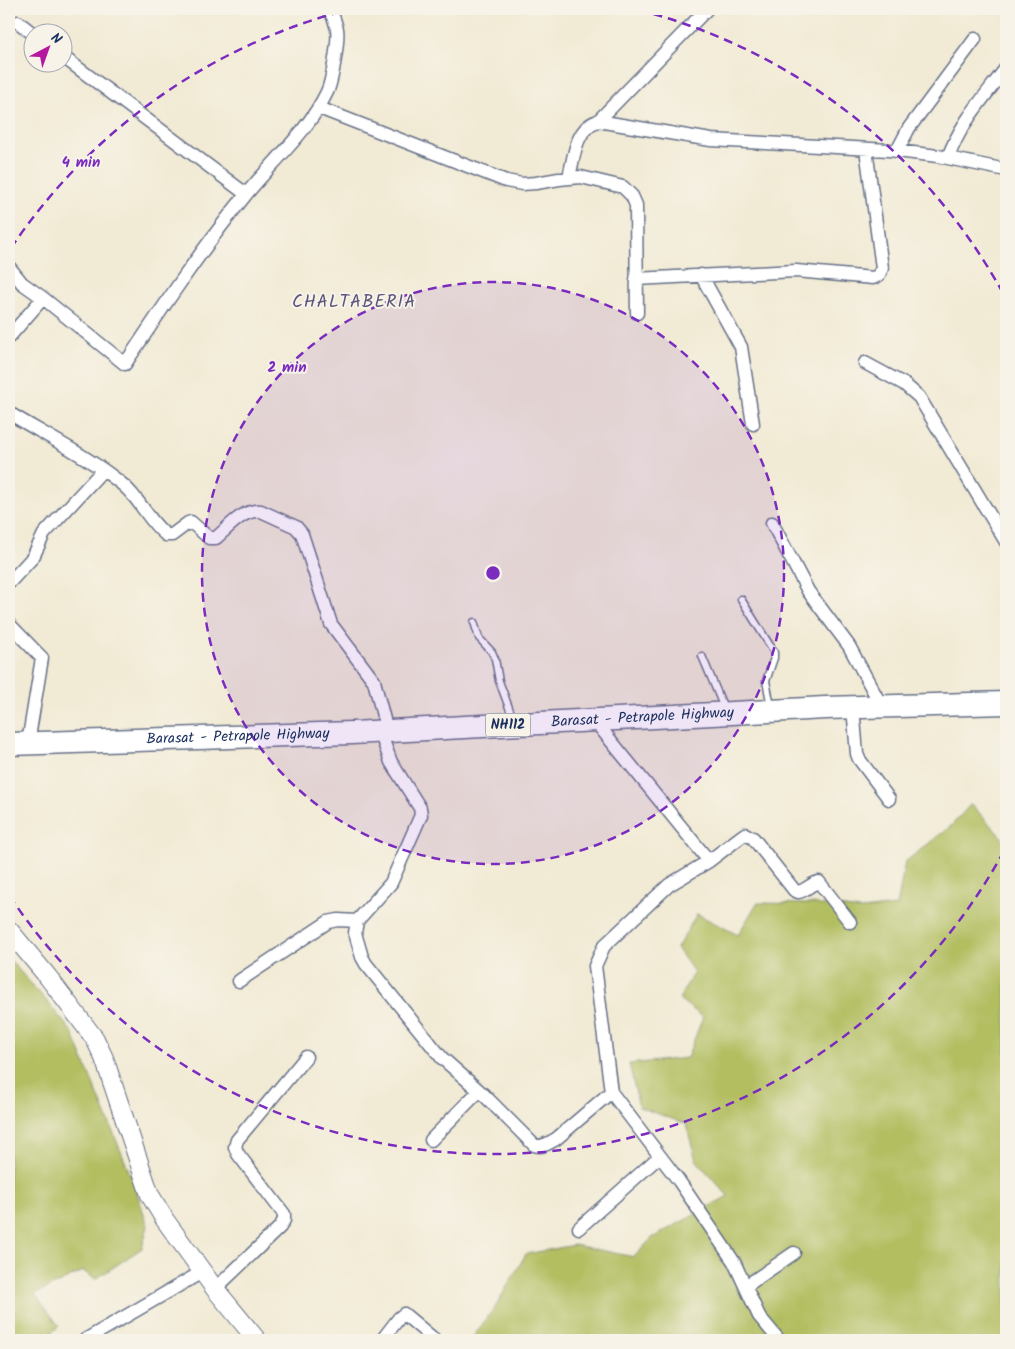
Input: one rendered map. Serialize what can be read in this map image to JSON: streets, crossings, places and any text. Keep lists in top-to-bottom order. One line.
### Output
{"streets":{"highway":["Barasat - Petrapole Highway","NH112"]},"districts":["CHALTABERIA"],"north":"top right","rings":["4 min","2 min"]}
